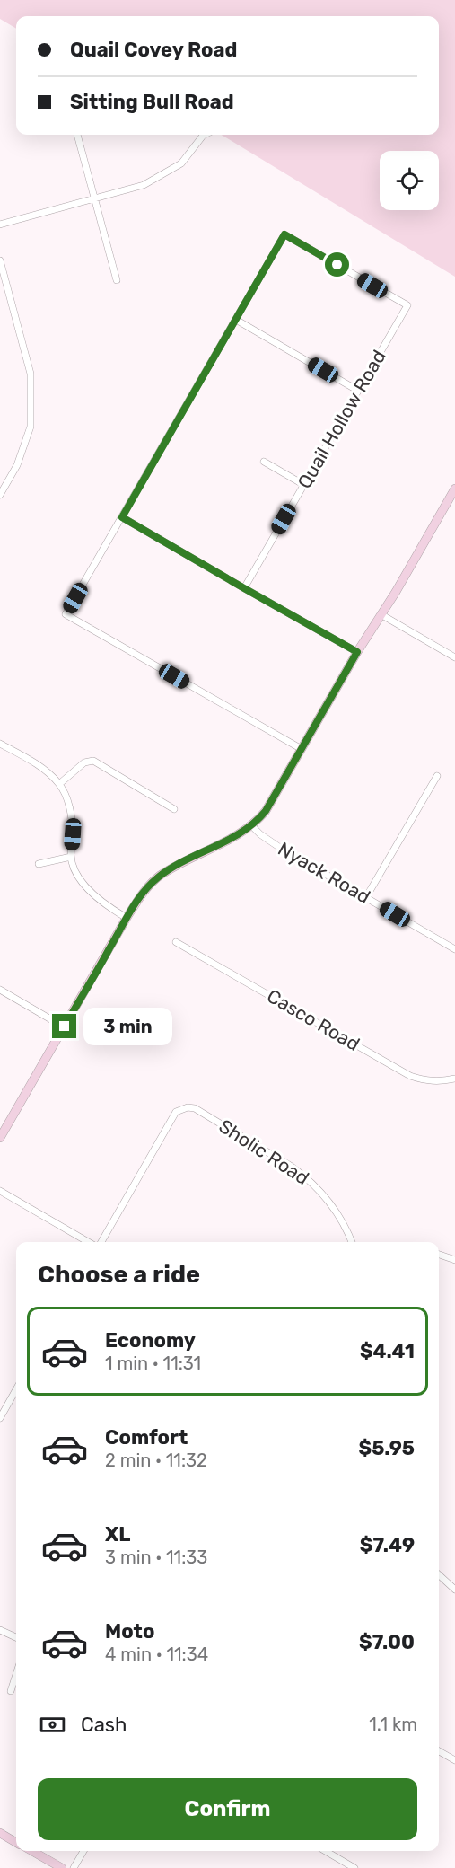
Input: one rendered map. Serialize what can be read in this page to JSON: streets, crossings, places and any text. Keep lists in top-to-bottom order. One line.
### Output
{"streets":{"street":["Quail Hollow Road","Nyack Road","Casco Road","Sholic Road"]},"page":{"banner":["Quail Covey Road","Sitting Bull Road"],"bubble":"3 min","heading":"Choose a ride","list":[{"name":"Economy","note":"1 min · 11:31","value":"$4.41"},{"name":"Comfort","note":"2 min · 11:32","value":"$5.95"},{"name":"XL","note":"3 min · 11:33","value":"$7.49"},{"name":"Moto","note":"4 min · 11:34","value":"$7.00"}],"pay":["Cash","1.1 km"],"buttons":"Confirm"}}
